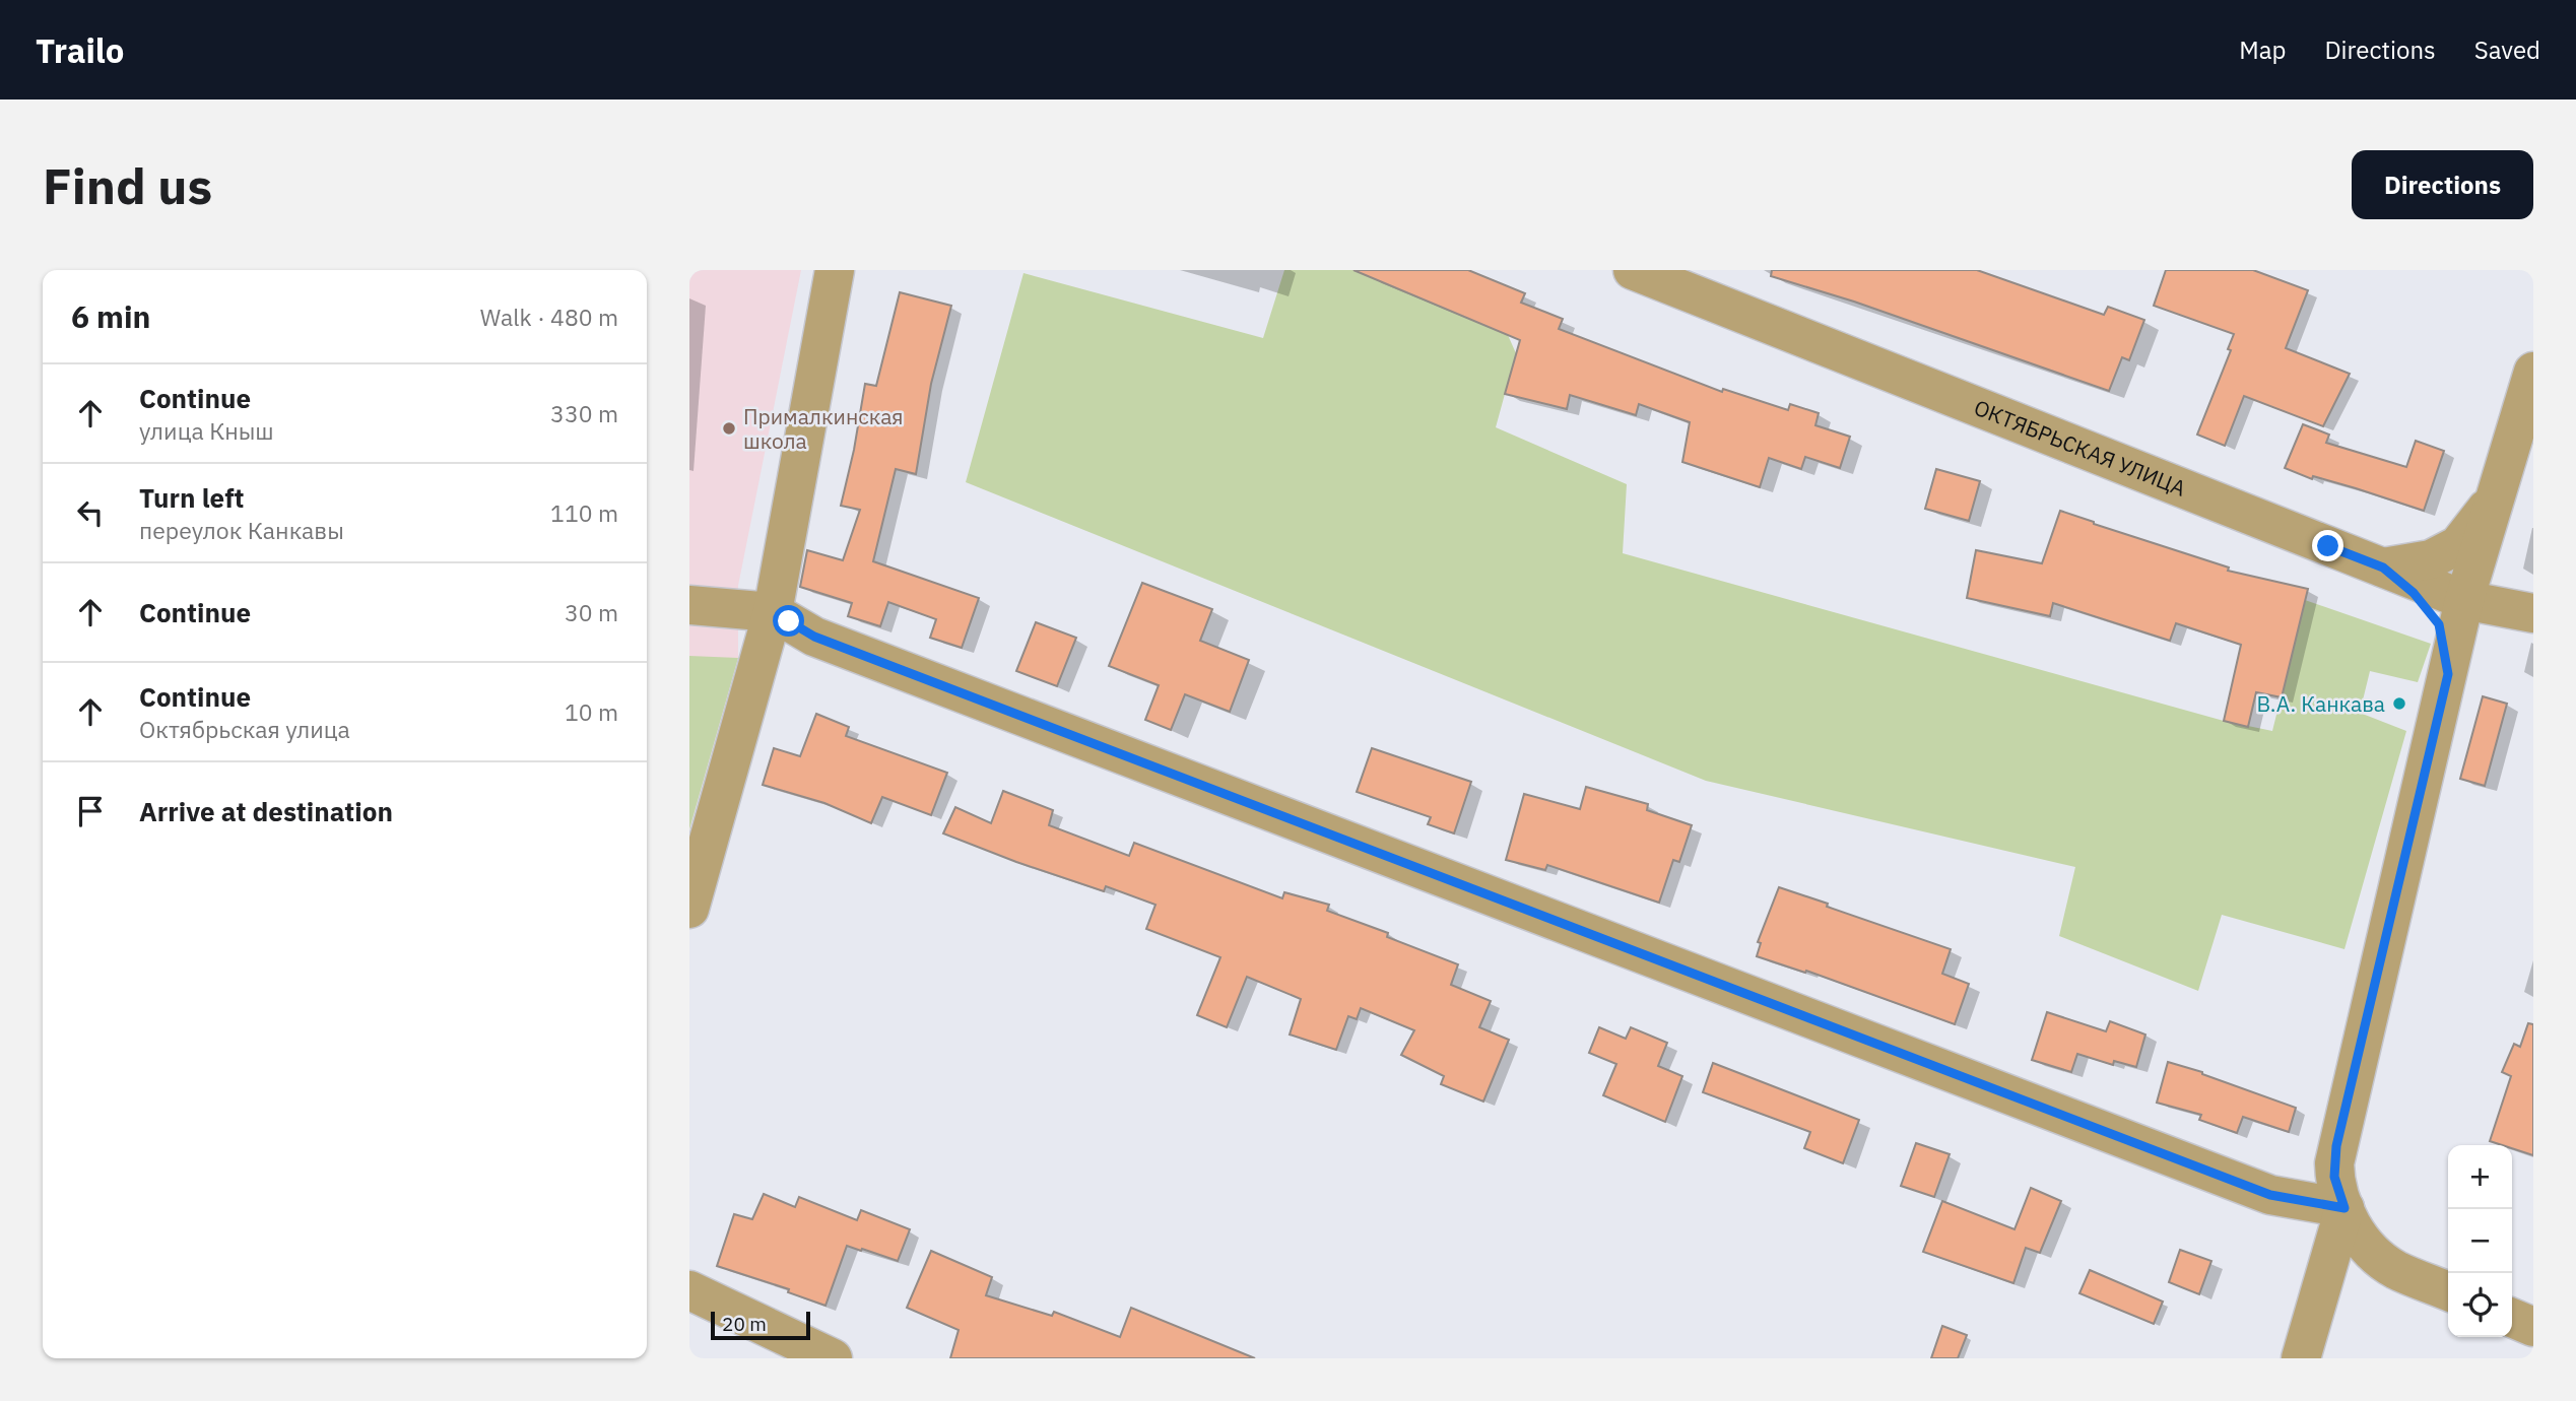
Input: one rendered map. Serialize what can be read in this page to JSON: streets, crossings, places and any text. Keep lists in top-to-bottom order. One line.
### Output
{"streets":{"street":["ОКТЯБРЬСКАЯ УЛИЦА"]},"places":["Прималкинская школа","В.А. Канкава"],"scale_bar":"20 m","page":{"header":"Trailo","nav":["Map","Directions","Saved"],"buttons":"Directions","title":"Find us","heading":["6 min","Walk · 480 m"],"list":[["Continue","улица Кныш","330 m"],["Turn left","переулок Канкавы","110 m"],["Continue","30 m"],["Continue","Октябрьская улица","10 m"],"Arrive at destination"],"map_buttons":["+","−"],"scale":"20 m"}}
